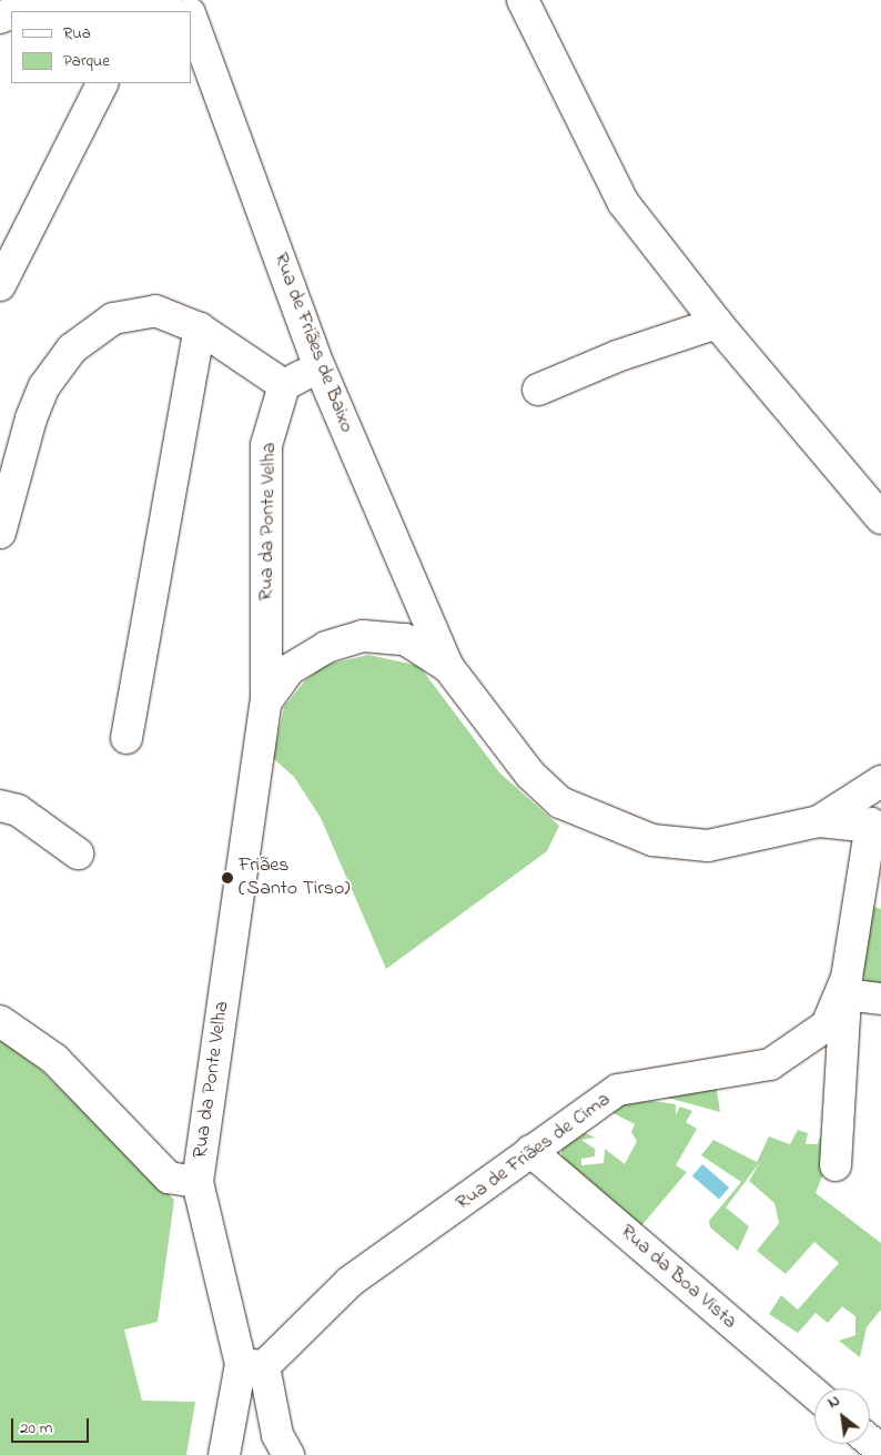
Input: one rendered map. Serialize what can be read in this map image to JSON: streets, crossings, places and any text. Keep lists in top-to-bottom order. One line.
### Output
{"streets":{"street":["Rua de Friães de Baixo","Rua da Ponte Velha","Rua de Friães de Cima","Rua da Boa Vista"]},"crossings":[["Rua de Friães de Baixo","Rua da Ponte Velha"],["Rua da Ponte Velha","Rua de Friães de Cima"],["Rua de Friães de Cima","Rua da Boa Vista"]],"places":["Friães (Santo Tirso)"],"legend":["Rua","Parque"],"scale_bar":"20 m","north":"top left"}
